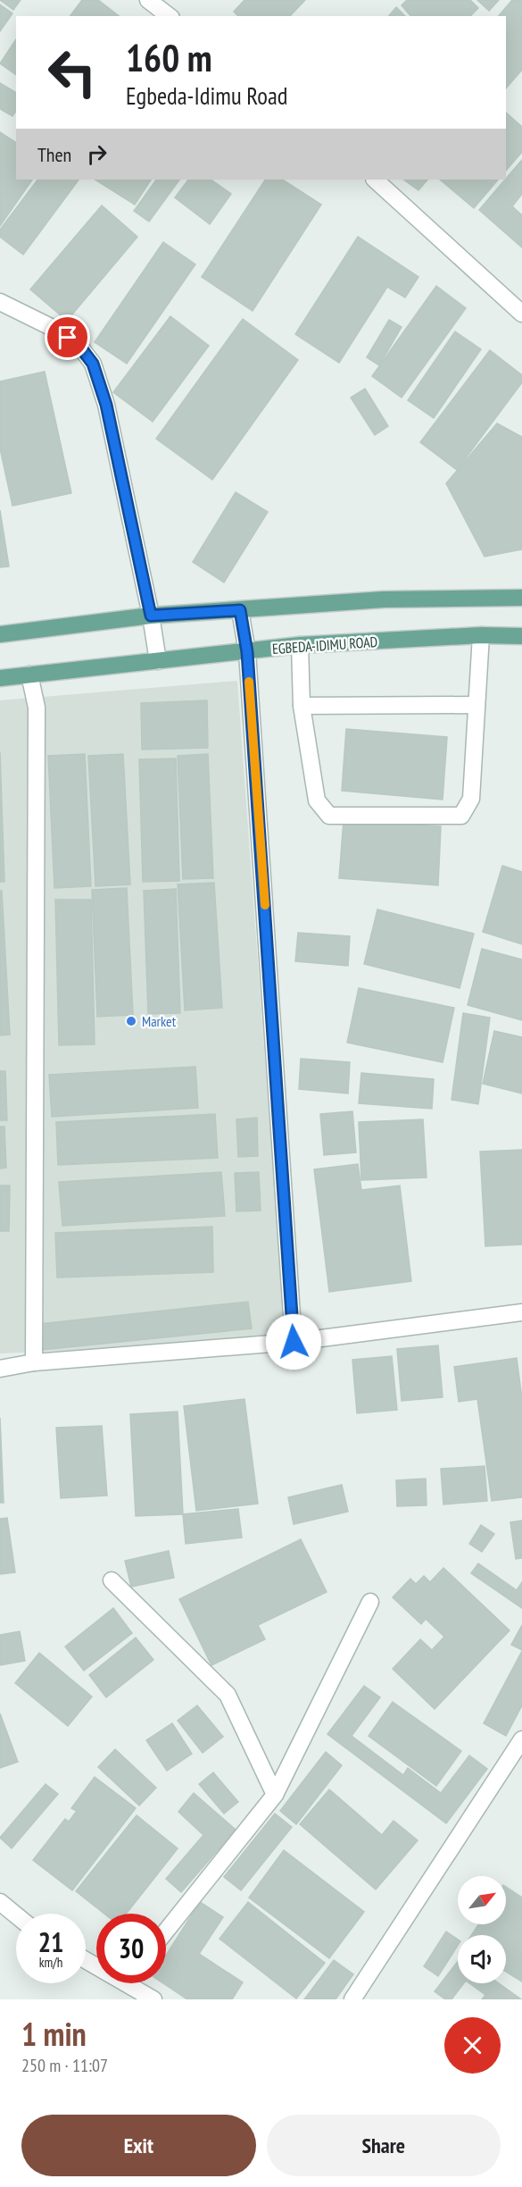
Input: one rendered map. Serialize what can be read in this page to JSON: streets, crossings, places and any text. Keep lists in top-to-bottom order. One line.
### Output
{"streets":{"main road":["EGBEDA-IDIMU ROAD"]},"places":["Market"],"north":"top right","page":{"turn":["160 m","Egbeda-Idimu Road"],"then":"Then","speed":"21 km/h","limit":"30","heading":["1 min","250 m · 11:07"],"buttons":["Exit","Share"]}}
